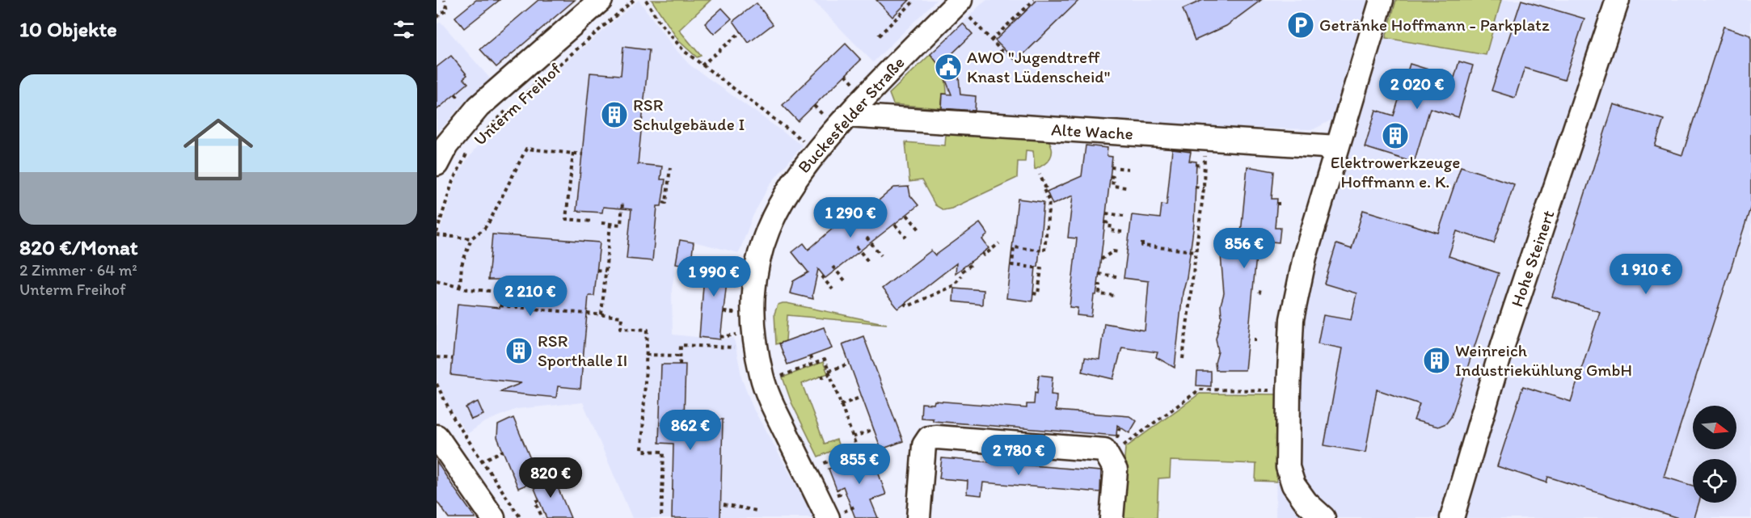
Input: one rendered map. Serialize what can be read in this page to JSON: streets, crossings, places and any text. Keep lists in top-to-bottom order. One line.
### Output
{"streets":{"street":["Unterm Freihof","Buckesfelder Straße","Alte Wache","Hohe Steinert"]},"crossings":[["Buckesfelder Straße","Alte Wache"]],"places":{"parking":["Getränke Hoffmann - Parkplatz"],"public building":["AWO \"Jugendtreff Knast Lüdenscheid\""],"building":["RSR Schulgebäude I","Elektrowerkzeuge Hoffmann e. K.","RSR Sporthalle II","Weinreich Industriekühlung GmbH"]},"north":"right","page":{"heading":"10 Objekte","list":[{"name":"820 €/Monat","note":"2 Zimmer · 64 m² · Unterm Freihof"}],"price":["2 020 €","1 290 €","856 €","1 910 €","1 990 €","2 210 €","862 €","2 780 €","855 €","820 €"]}}
